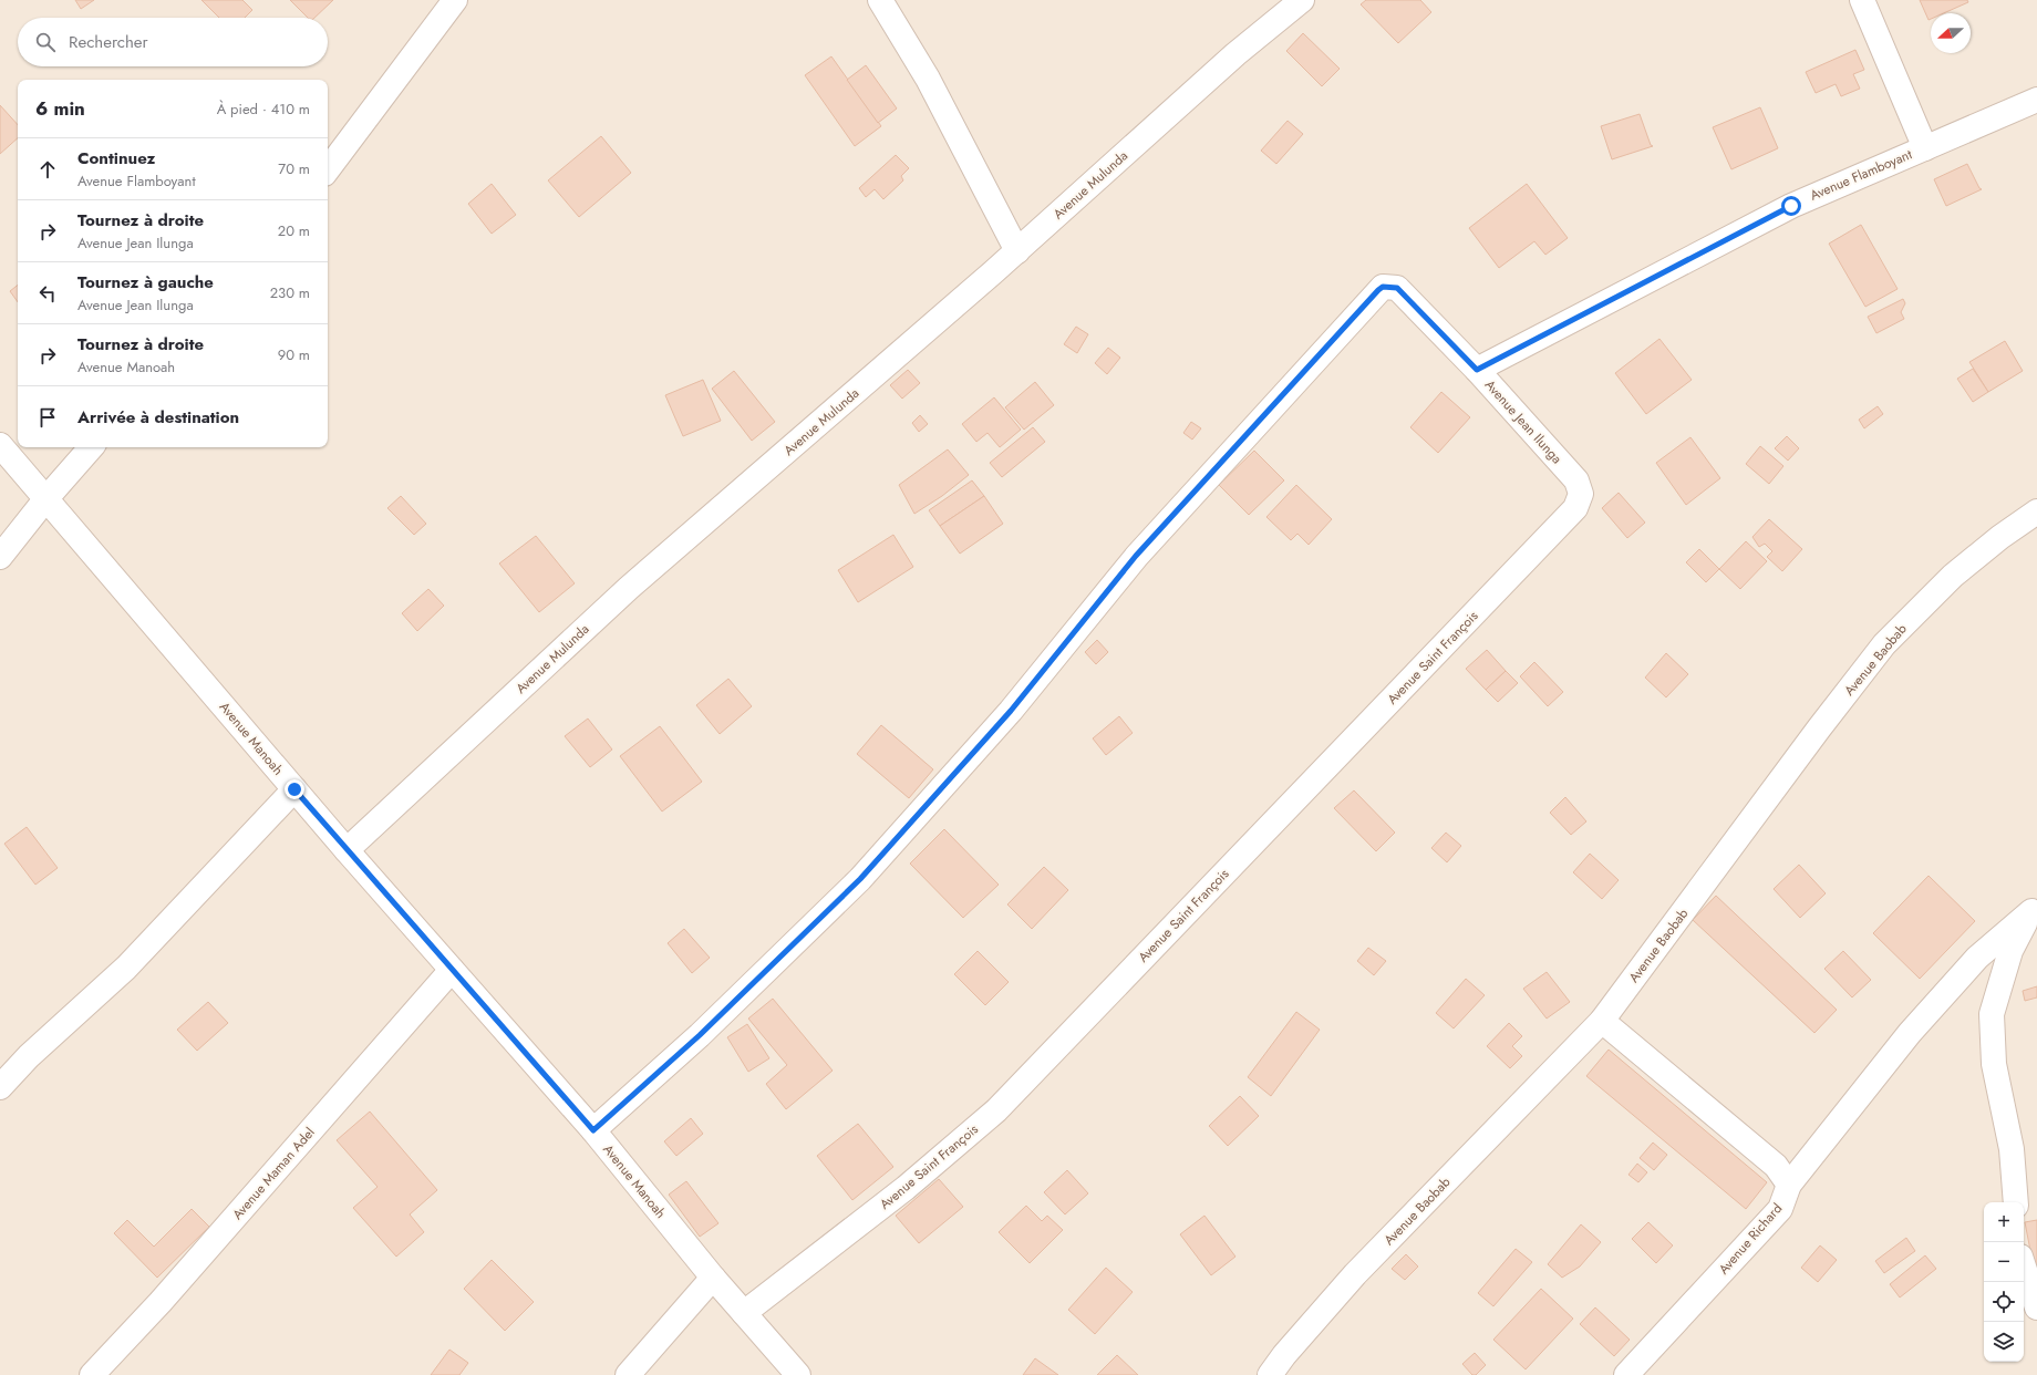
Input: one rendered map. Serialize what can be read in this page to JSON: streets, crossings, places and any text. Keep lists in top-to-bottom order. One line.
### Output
{"streets":{"street":["Avenue Flamboyant","Avenue Mulunda","Avenue Jean Ilunga","Avenue Saint François","Avenue Baobab","Avenue Manoah","Avenue Maman Adel","Avenue Richard"]},"crossings":[["Avenue Flamboyant","Avenue Jean Ilunga"],["Avenue Mulunda","Avenue Manoah"],["Avenue Jean Ilunga","Avenue Saint François"],["Avenue Jean Ilunga","Avenue Manoah"],["Avenue Saint François","Avenue Manoah"],["Avenue Manoah","Avenue Maman Adel"]],"north":"left","page":{"search":"Rechercher","heading":["6 min","À pied · 410 m"],"list":[["Continuez","Avenue Flamboyant","70 m"],["Tournez à droite","Avenue Jean Ilunga","20 m"],["Tournez à gauche","Avenue Jean Ilunga","230 m"],["Tournez à droite","Avenue Manoah","90 m"],"Arrivée à destination"],"map_buttons":["+","−"]}}
